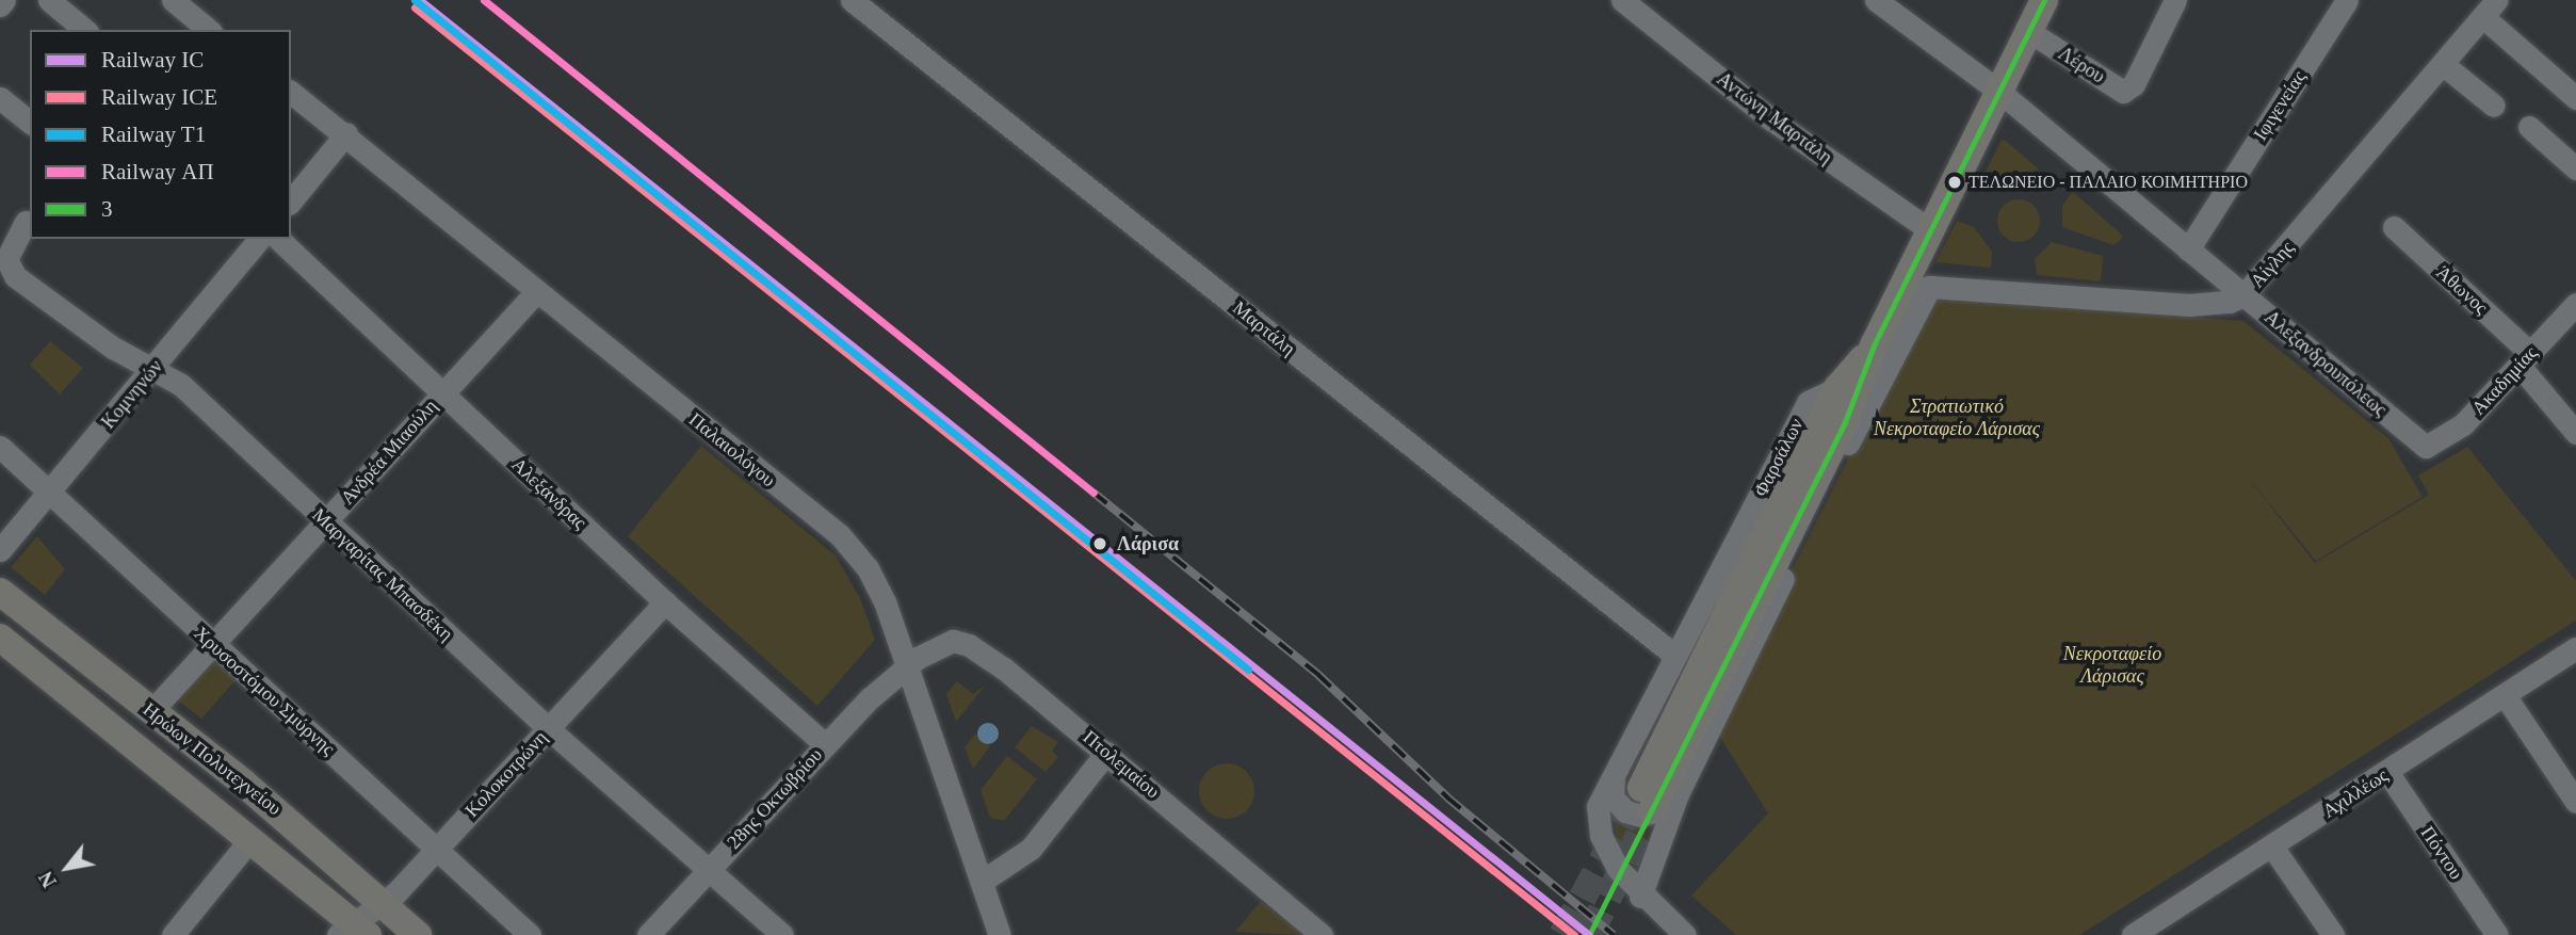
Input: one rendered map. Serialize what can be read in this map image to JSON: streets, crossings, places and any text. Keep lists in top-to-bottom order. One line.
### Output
{"streets":{"main road":["Φαρσάλων","Ηρώων Πολυτεχνείου"],"street":["Λέρου","Ιφιγενείας","Αντώνη Μαρτάλη","Αίγλης","Άθωνος","Μαρτάλη","Αλεξανδρουπόλεως","Ακαδημίας","Κομνηνών","Παλαιολόγου","Ανδρέα Μιαούλη","Αλεξάνδρας","Μαργαρίτας Μπασδέκη","Χρυσοστόμου Σμύρνης","Πτολεμαίου","Κολοκοτρώνη","Αχιλλέως","28ης Οκτωβρίου","Πόντου"]},"crossings":[["Ιφιγενείας","Αλεξανδρουπόλεως"],["Αίγλης","Αλεξανδρουπόλεως"],["Άθωνος","Ακαδημίας"],["Μαρτάλη","Φαρσάλων"],["Αλεξανδρουπόλεως","Ακαδημίας"],["Κομνηνών","Μαργαρίτας Μπασδέκη"],["Κομνηνών","Χρυσοστόμου Σμύρνης"],["Παλαιολόγου","Ανδρέα Μιαούλη"],["Παλαιολόγου","Πτολεμαίου"],["Παλαιολόγου","28ης Οκτωβρίου"],["Ανδρέα Μιαούλη","Αλεξάνδρας"],["Ανδρέα Μιαούλη","Μαργαρίτας Μπασδέκη"],["Ανδρέα Μιαούλη","Χρυσοστόμου Σμύρνης"],["Ανδρέα Μιαούλη","Ηρώων Πολυτεχνείου"],["Αλεξάνδρας","Κολοκοτρώνη"],["Αλεξάνδρας","28ης Οκτωβρίου"],["Μαργαρίτας Μπασδέκη","Κολοκοτρώνη"],["Μαργαρίτας Μπασδέκη","28ης Οκτωβρίου"],["Χρυσοστόμου Σμύρνης","Κολοκοτρώνη"],["Ηρώων Πολυτεχνείου","Κολοκοτρώνη"],["Πτολεμαίου","28ης Οκτωβρίου"],["Αχιλλέως","Πόντου"]],"parks":["Στρατιωτικό Νεκροταφείο Λάρισας","Νεκροταφείο Λάρισας"],"places":["ΤΕΛΩΝΕΙΟ - ΠΑΛΑΙΟ ΚΟΙΜΗΤΗΡΙΟ","Λάρισα"],"lines":["rail line IC","rail line T1","rail line ΑΠ","transit line 3","rail line ICE"],"legend":["Railway IC","Railway ICE","Railway T1","Railway ΑΠ","3"],"north":"bottom left"}
